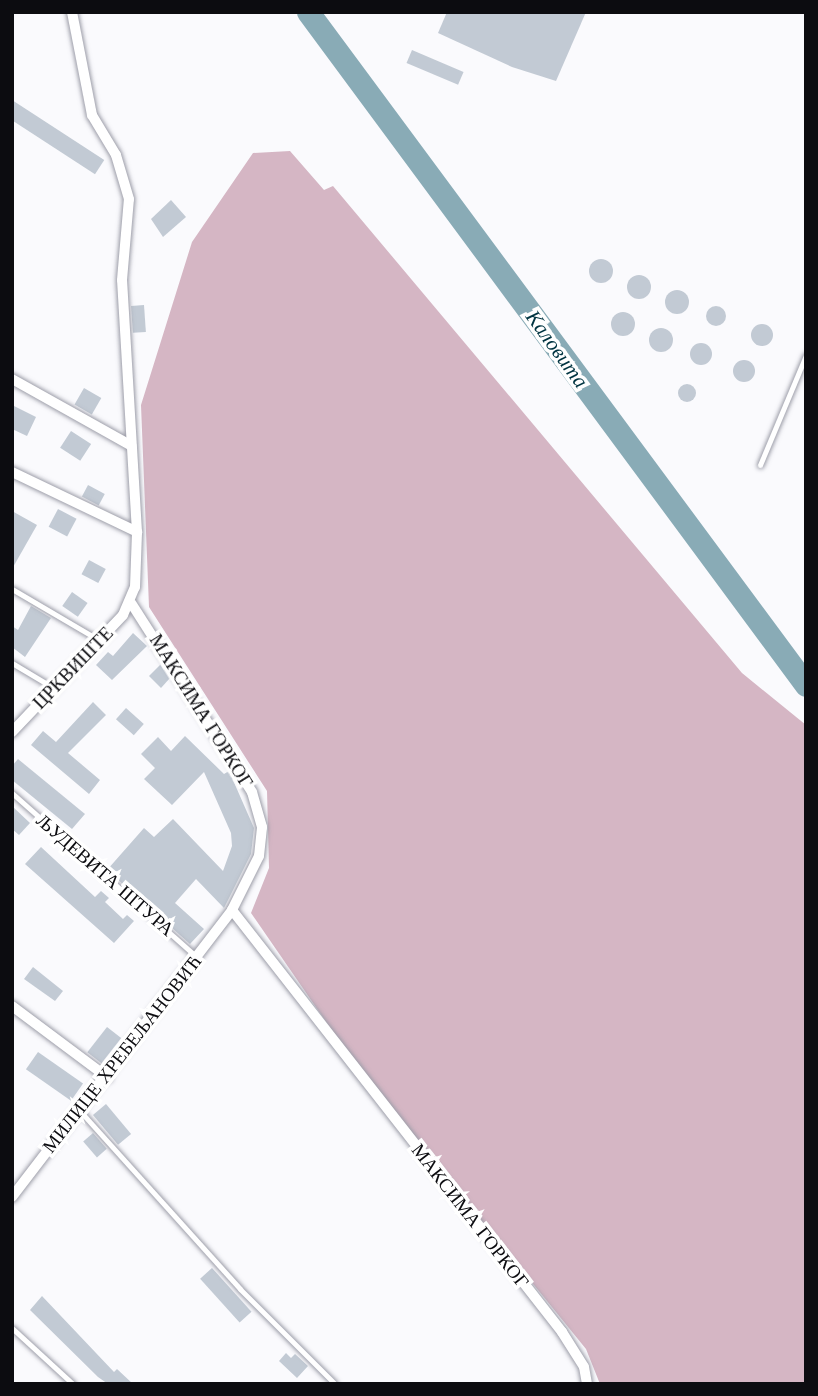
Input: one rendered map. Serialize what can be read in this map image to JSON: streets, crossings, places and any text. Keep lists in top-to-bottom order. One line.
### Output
{"streets":{"street":["ЦРКВИШТЕ","МАКСИМА ГОРКОГ","МИЛИЦЕ ХРЕБЕЉАНОВИЋ"],"lane":["ЉУДЕВИТА ШТУРА"]},"crossings":[["ЦРКВИШТЕ","МАКСИМА ГОРКОГ"],["МАКСИМА ГОРКОГ","МИЛИЦЕ ХРЕБЕЉАНОВИЋ"],["ЉУДЕВИТА ШТУРА","МИЛИЦЕ ХРЕБЕЉАНОВИЋ"]],"water":["Каловита"]}
